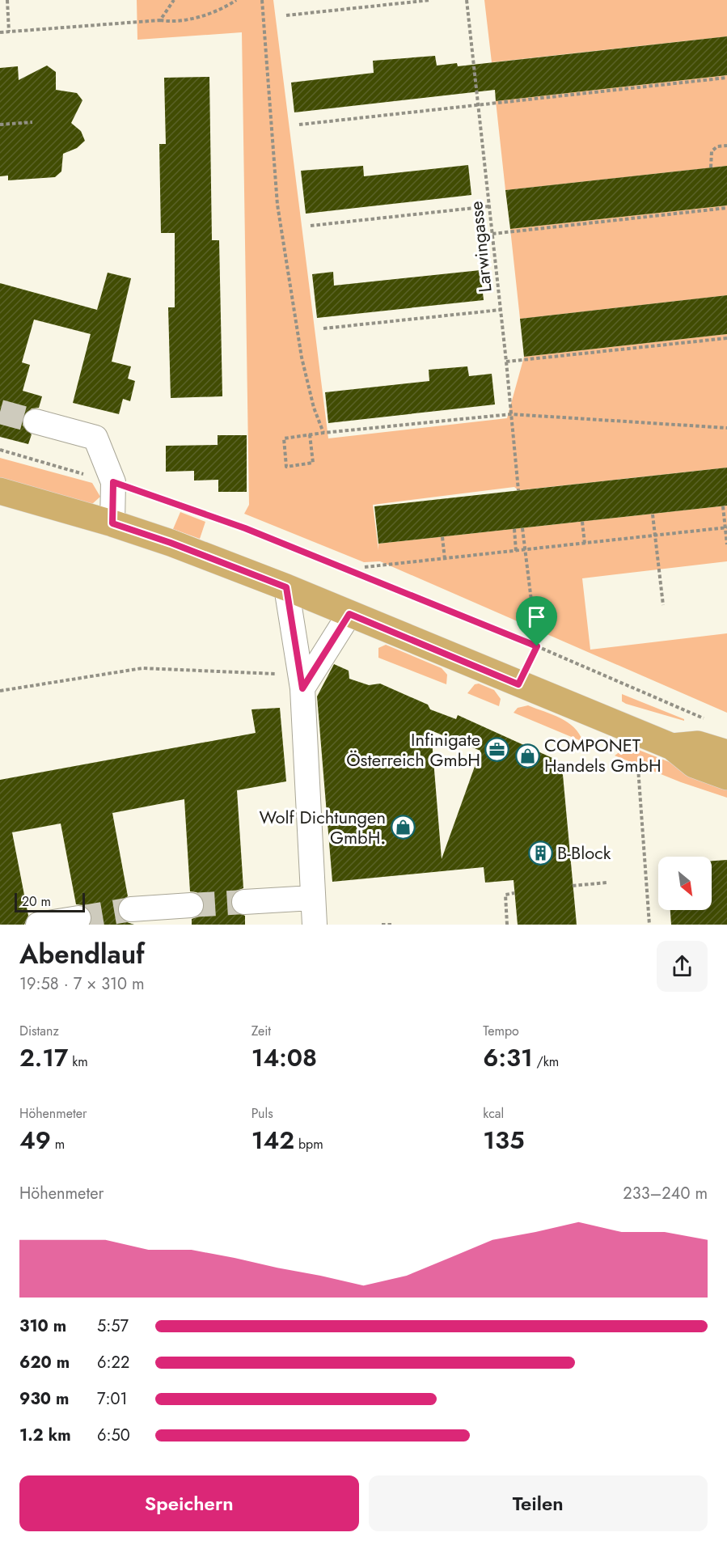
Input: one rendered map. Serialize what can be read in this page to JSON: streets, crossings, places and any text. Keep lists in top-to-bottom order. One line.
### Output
{"streets":{"path":["Larwingasse"]},"places":{"office":["Infinigate Österreich GmbH"],"shop":["COMPONET Handels GmbH","Wolf Dichtungen GmbH."],"building":["B-Block"]},"scale_bar":"20 m","north":"bottom right","page":{"scale":"20 m","heading":["Abendlauf","19:58 · 7 × 310 m"],"stats":[["Distanz","2.17 km"],["Zeit","14:08"],["Tempo","6:31 /km"],["Höhenmeter","49 m"],["Puls","142 bpm"],["kcal","135"]],"chart":["Höhenmeter","233–240 m"],"list":[{"name":"310 m","note":"5:57"},{"name":"620 m","note":"6:22"},{"name":"930 m","note":"7:01"},{"name":"1.2 km","note":"6:50"}],"buttons":["Speichern","Teilen"]}}
